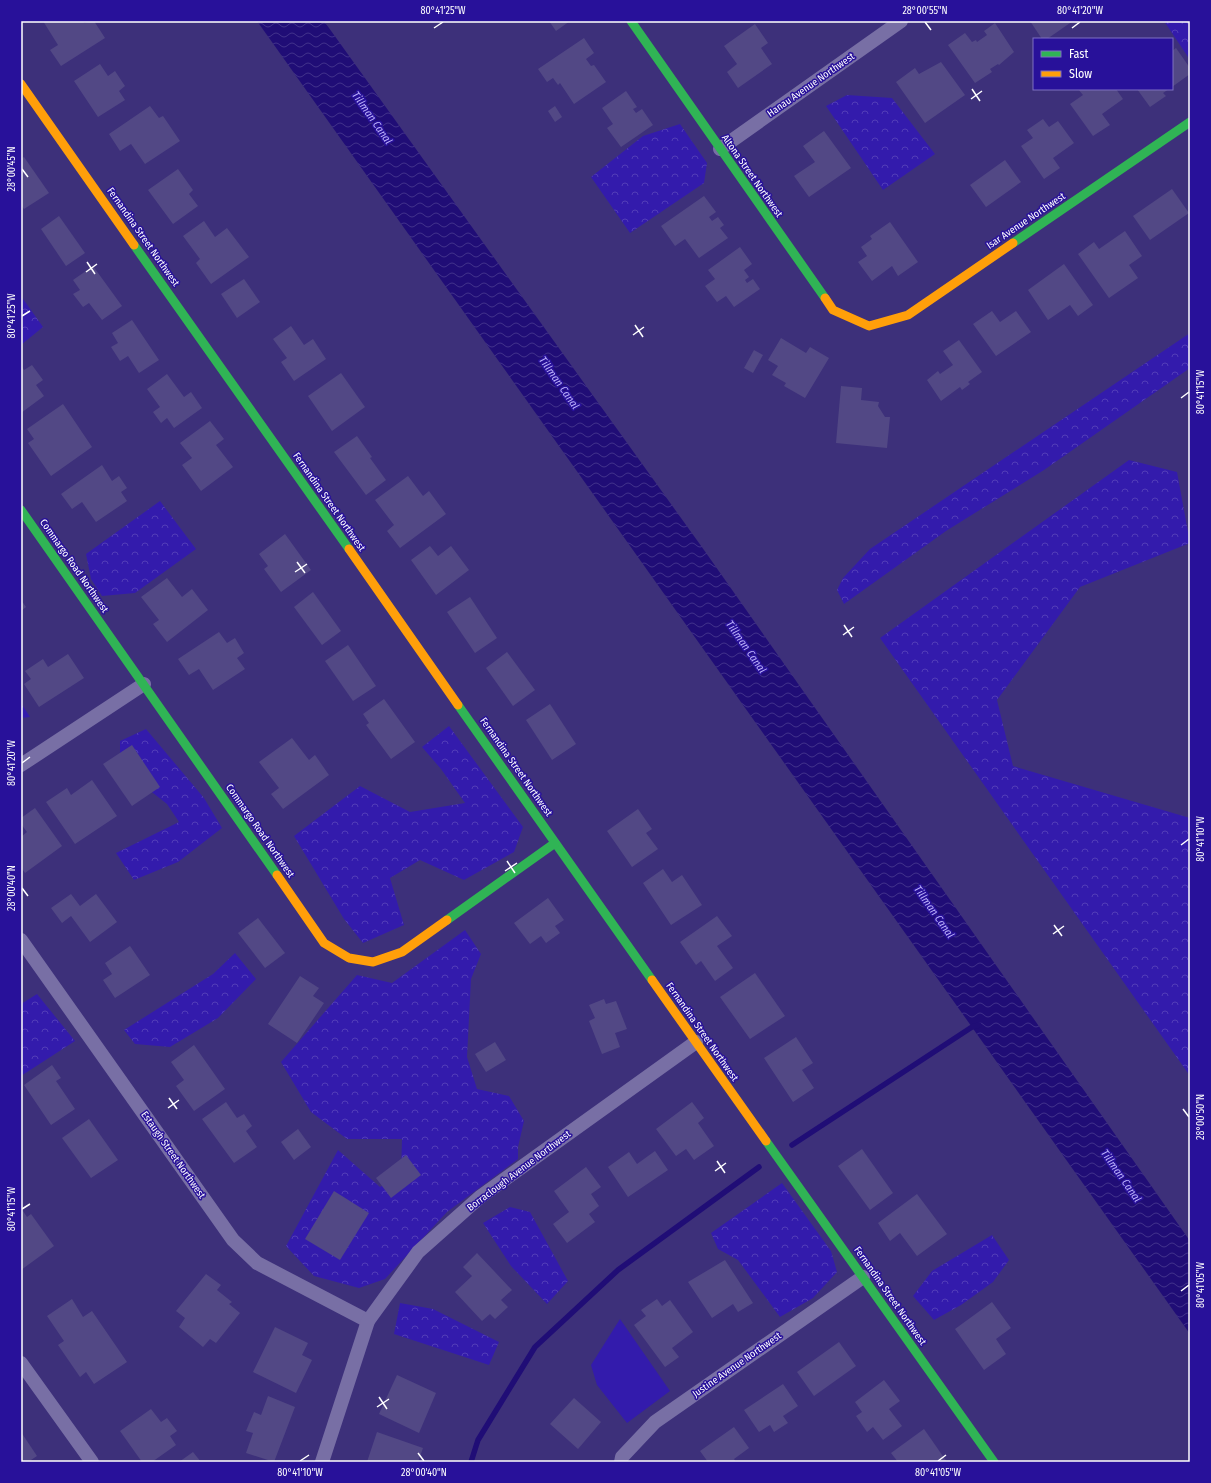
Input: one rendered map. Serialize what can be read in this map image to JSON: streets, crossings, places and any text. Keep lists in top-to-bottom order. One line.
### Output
{"streets":{"street":["Hanau Avenue Northwest","Altona Street Northwest","Isar Avenue Northwest","Fernandina Street Northwest","Commargo Road Northwest","Estaugh Street Northwest","Borraclough Avenue Northwest","Justine Avenue Northwest"]},"crossings":[["Hanau Avenue Northwest","Altona Street Northwest"],["Altona Street Northwest","Isar Avenue Northwest"],["Fernandina Street Northwest","Commargo Road Northwest"],["Fernandina Street Northwest","Borraclough Avenue Northwest"],["Fernandina Street Northwest","Justine Avenue Northwest"],["Estaugh Street Northwest","Borraclough Avenue Northwest"]],"water":["Tillman Canal"],"legend":["Fast","Slow"],"coordinates":["80°41'25\"W","28°00'55\"N","80°41'20\"W","28°00'45\"N","80°41'15\"W","80°41'10\"W","28°00'40\"N","28°00'50\"N","80°41'05\"W"]}
